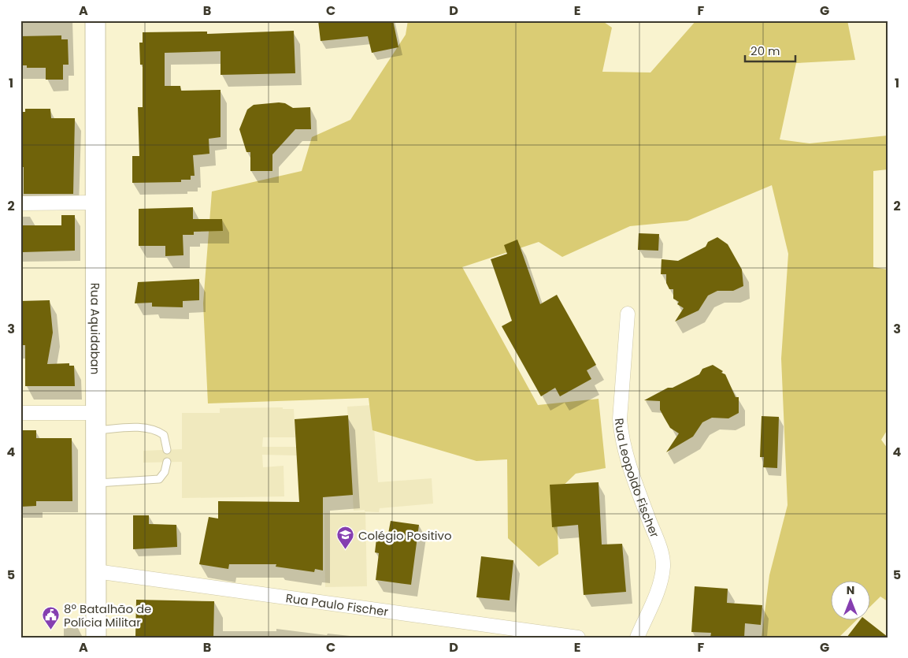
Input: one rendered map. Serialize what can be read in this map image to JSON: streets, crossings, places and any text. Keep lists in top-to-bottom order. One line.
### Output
{"streets":{"street":["Rua Aquidaban","Rua Leopoldo Fischer","Rua Paulo Fischer"]},"crossings":[["Rua Aquidaban","Rua Paulo Fischer"]],"places":{"school or university":["Colégio Positivo"],"public building":["8º Batalhão de Polícia Militar"]},"scale_bar":"20 m","north":"top","grid":{"columns":["A","B","C","D","E","F","G"],"rows":["1","2","3","4","5"]}}
